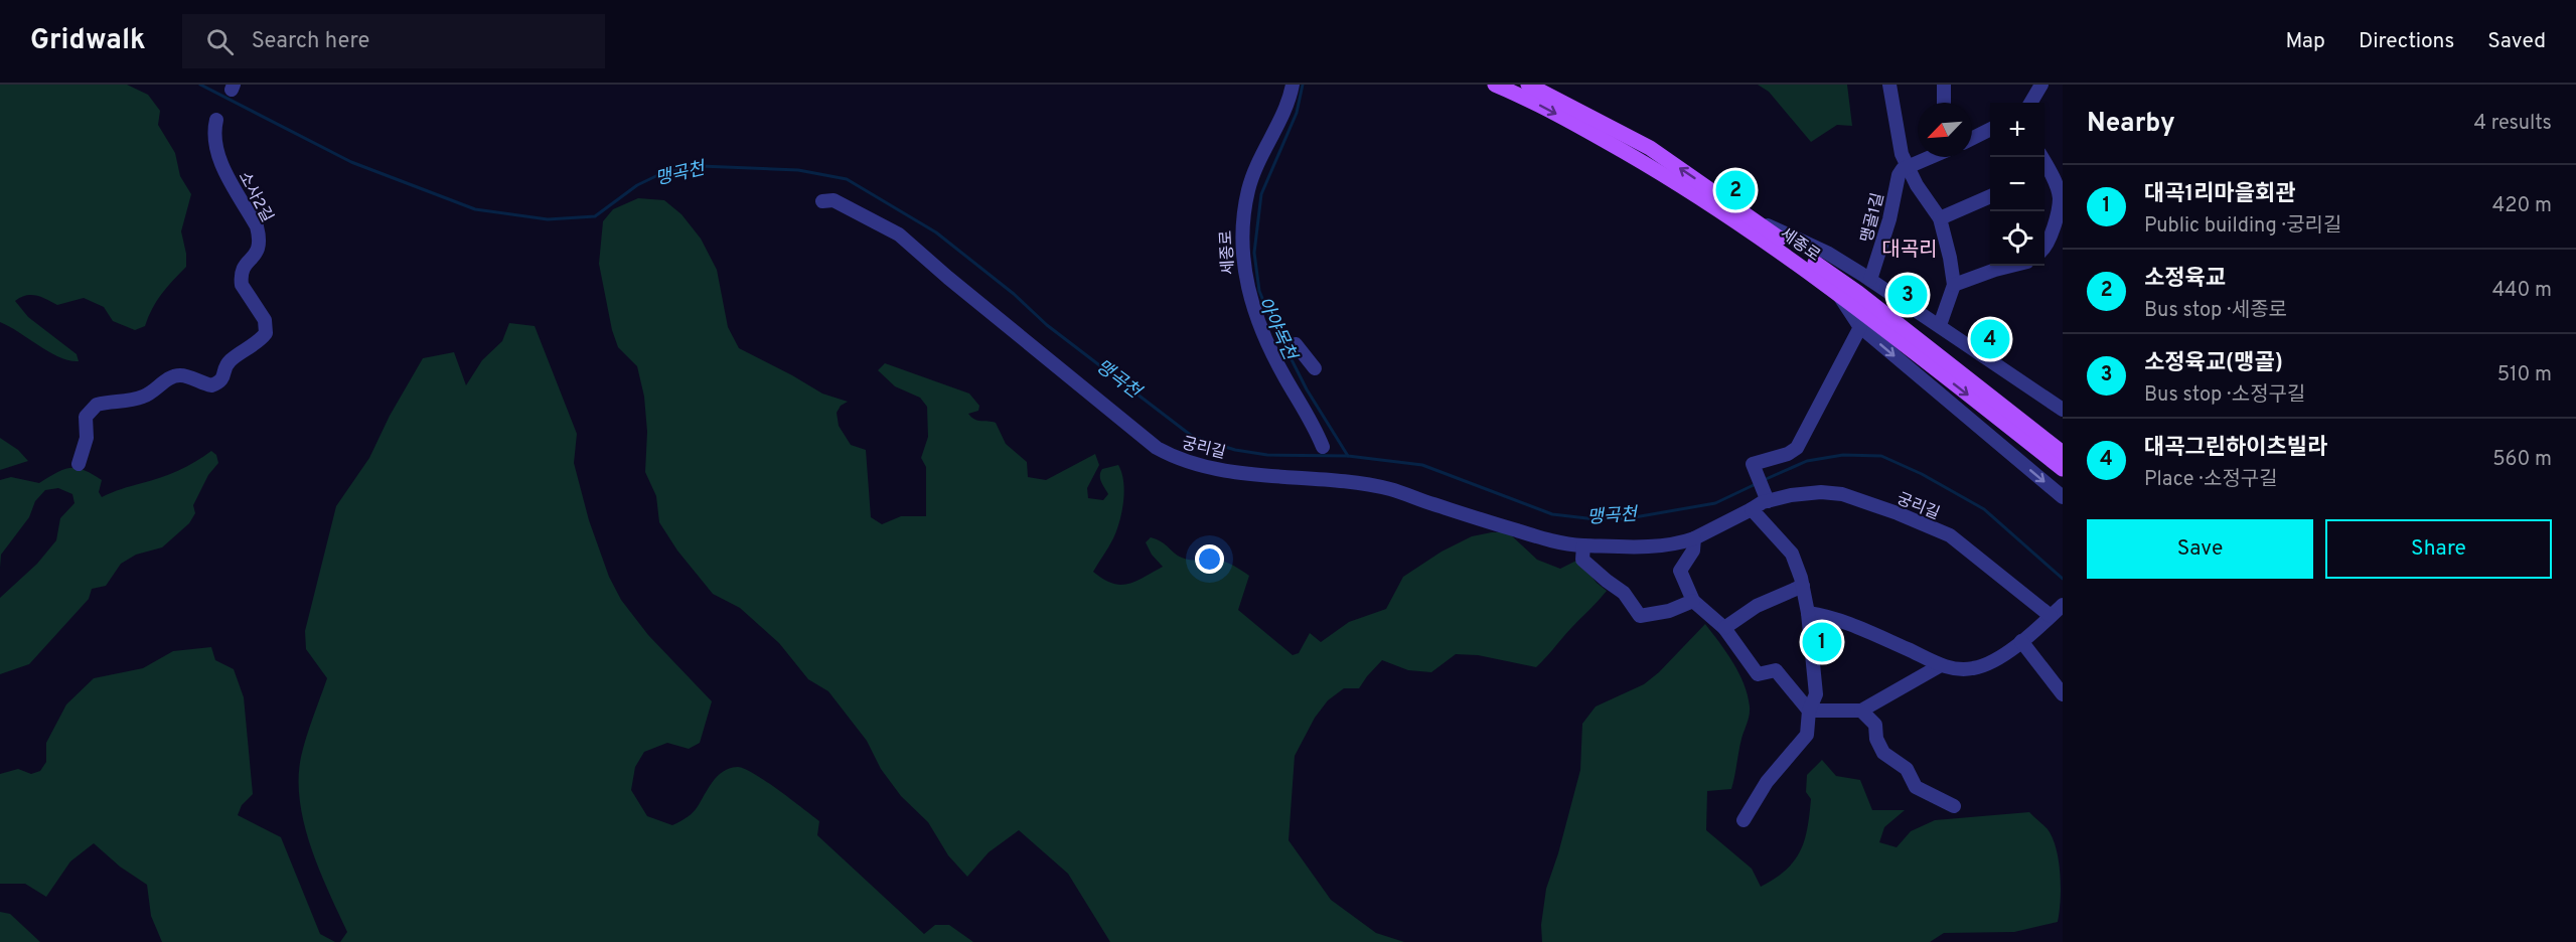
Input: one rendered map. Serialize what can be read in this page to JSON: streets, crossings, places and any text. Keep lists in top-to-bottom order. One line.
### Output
{"streets":{"main road":["세종로"],"street":["소사2길","맹골1길","궁리길"]},"districts":["대곡리"],"water":["맹곡천","아야목천"],"north":"bottom left","page":{"header":"Gridwalk","search":"Search here","nav":["Map","Directions","Saved"],"heading":["Nearby","4 results"],"map_buttons":["+","−"],"list":[{"mark":"1","name":"대곡1리마을회관","note":"Public building · 궁리길","value":"420 m"},{"mark":"2","name":"소정육교","note":"Bus stop · 세종로","value":"440 m"},{"mark":"3","name":"소정육교(맹골)","note":"Bus stop · 소정구길","value":"510 m"},{"mark":"4","name":"대곡그린하이츠빌라","note":"Place · 소정구길","value":"560 m"}],"pins":["2","3","4","1"],"buttons":["Save","Share"]}}
